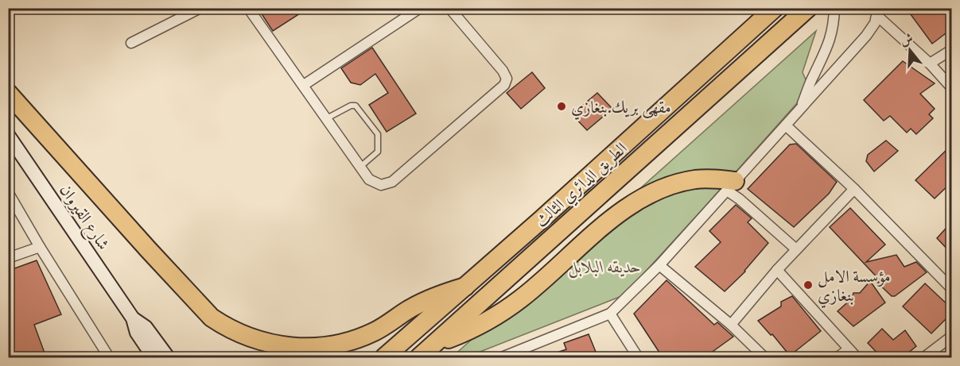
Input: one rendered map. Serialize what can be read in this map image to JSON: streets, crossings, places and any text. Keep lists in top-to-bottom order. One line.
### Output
{"streets":{"highway":["الطريق الدائري الثالث"],"main road":["شارع القيروان"]},"parks":["حديقه البلابل"],"places":["مقهى بريك.بنغازي","مؤسسة الامل بنغازي"],"north":"top"}
